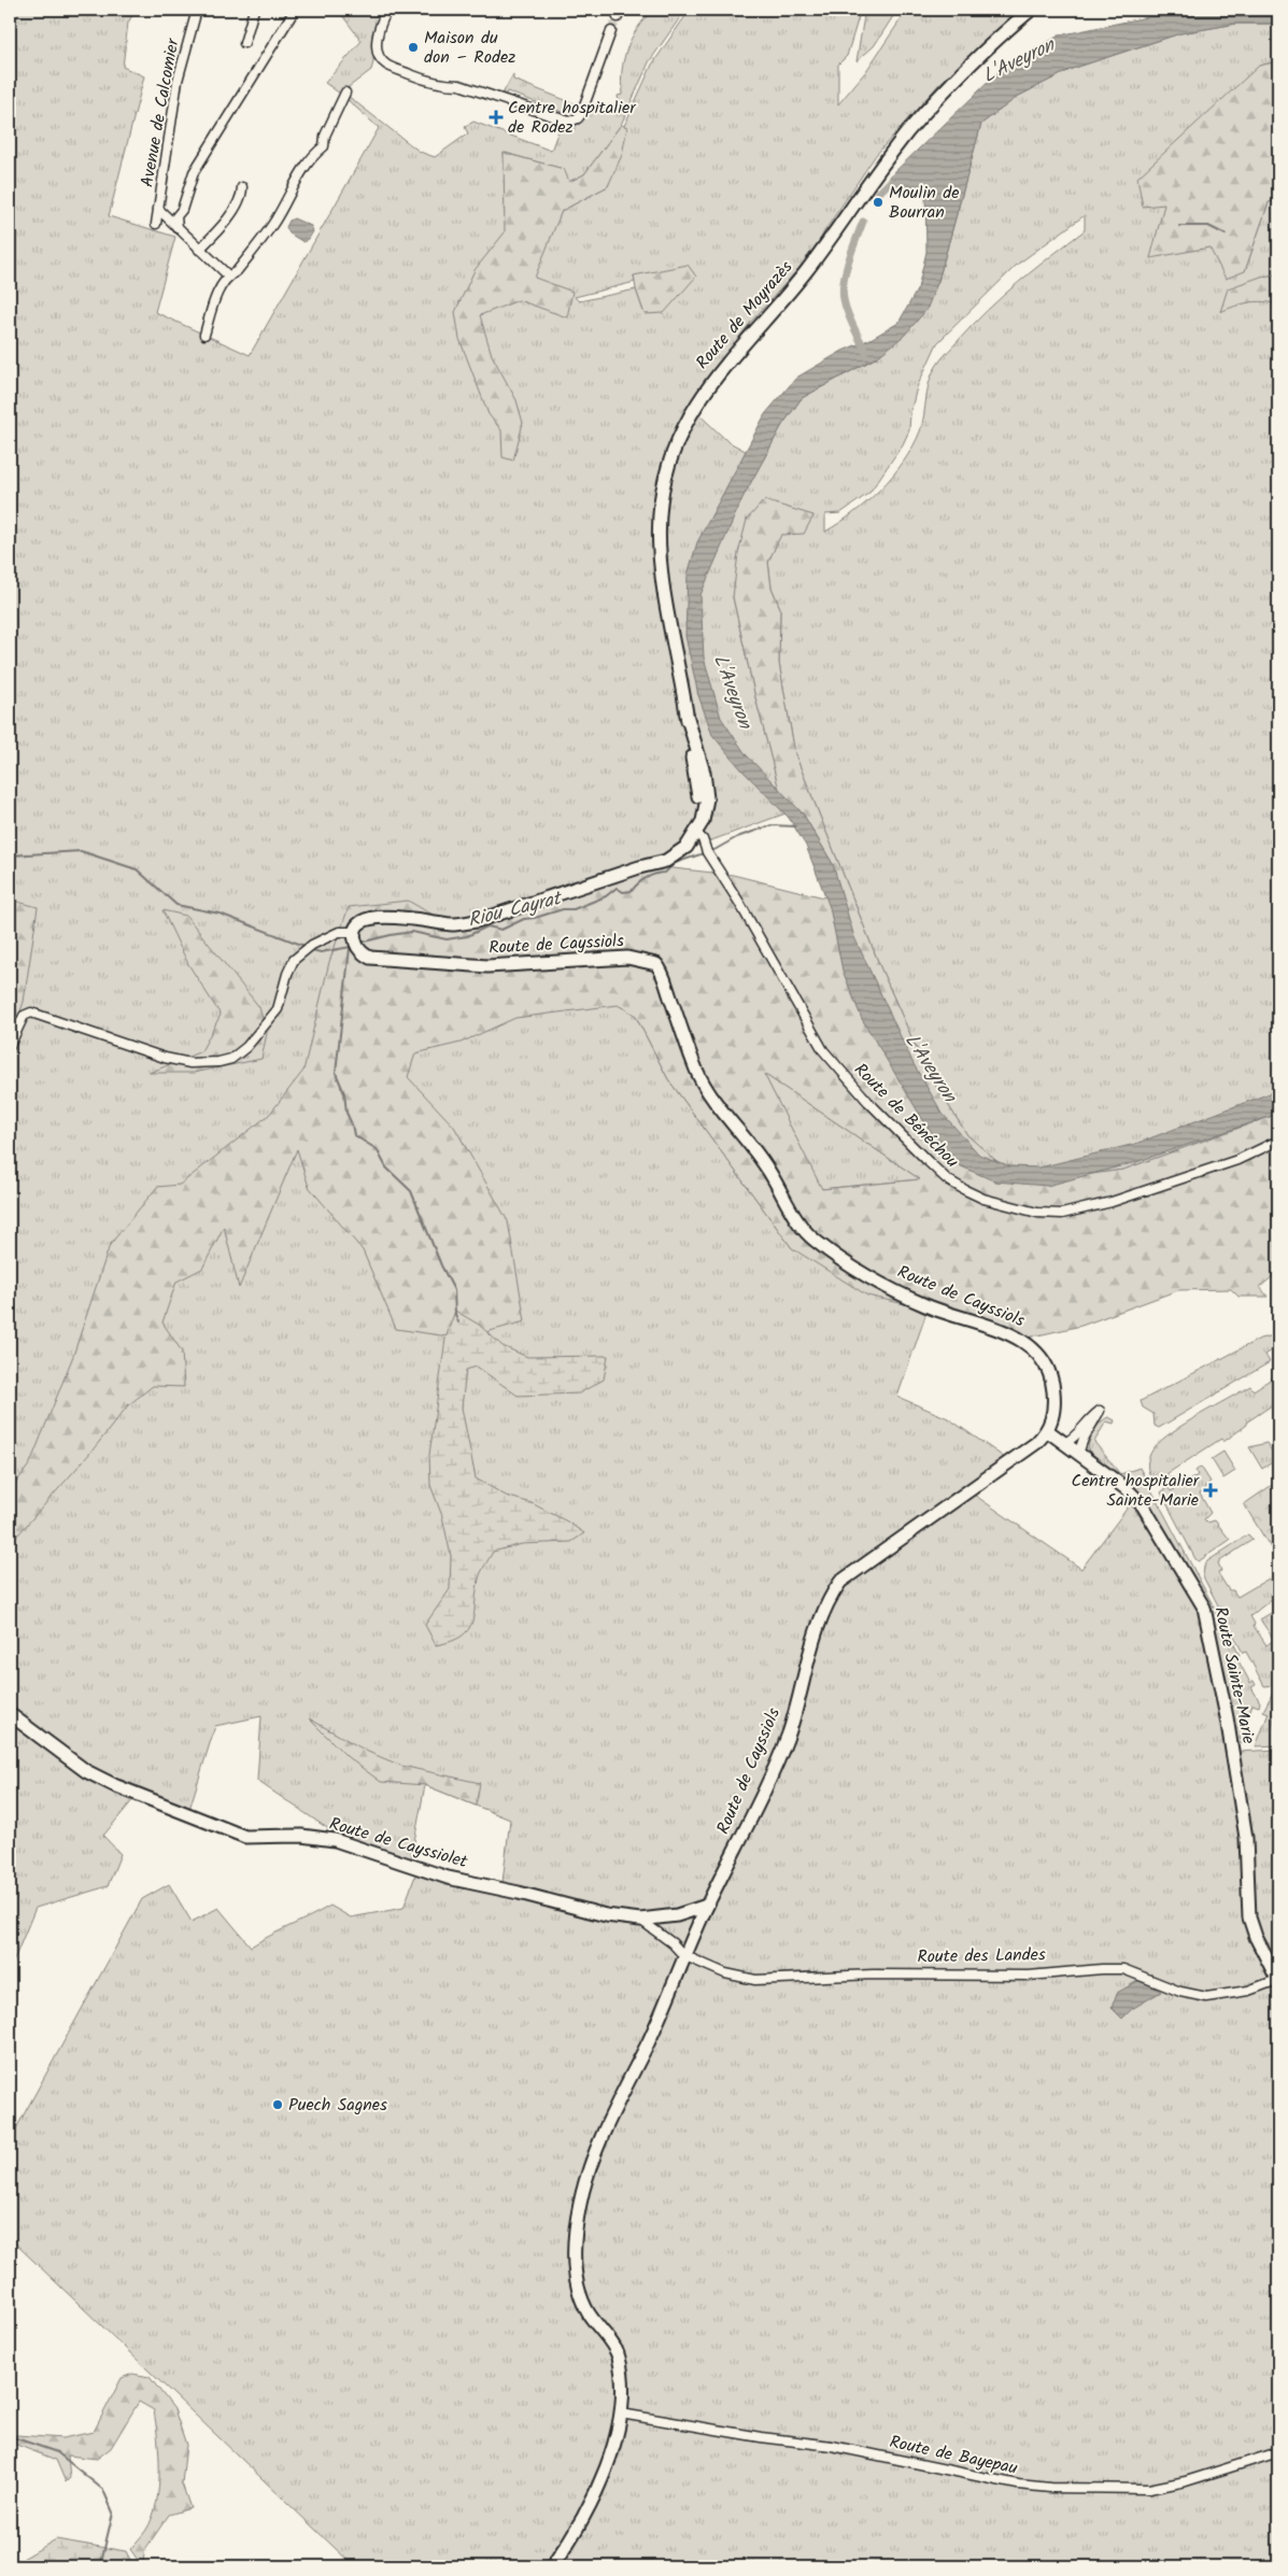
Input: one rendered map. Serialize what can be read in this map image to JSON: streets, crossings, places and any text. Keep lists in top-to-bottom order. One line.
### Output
{"streets":{"street":["Avenue de Calcomier","Route de Moyrazès","Route de Cayssiols","Route de Bénéchou","Route Sainte-Marie","Route de Cayssiolet","Route des Landes","Route de Bayepau"]},"crossings":[["Route de Moyrazès","Route de Bénéchou"],["Route de Cayssiols","Route Sainte-Marie"],["Route de Cayssiols","Route de Cayssiolet"],["Route de Cayssiols","Route des Landes"],["Route Sainte-Marie","Route des Landes"]],"water":["L'Aveyron","Riou Cayrat"],"places":{"other":["Maison du don – Rodez","Moulin de Bourran","Puech Sagnes"],"health":["Centre hospitalier de Rodez","Centre hospitalier Sainte-Marie"]}}
